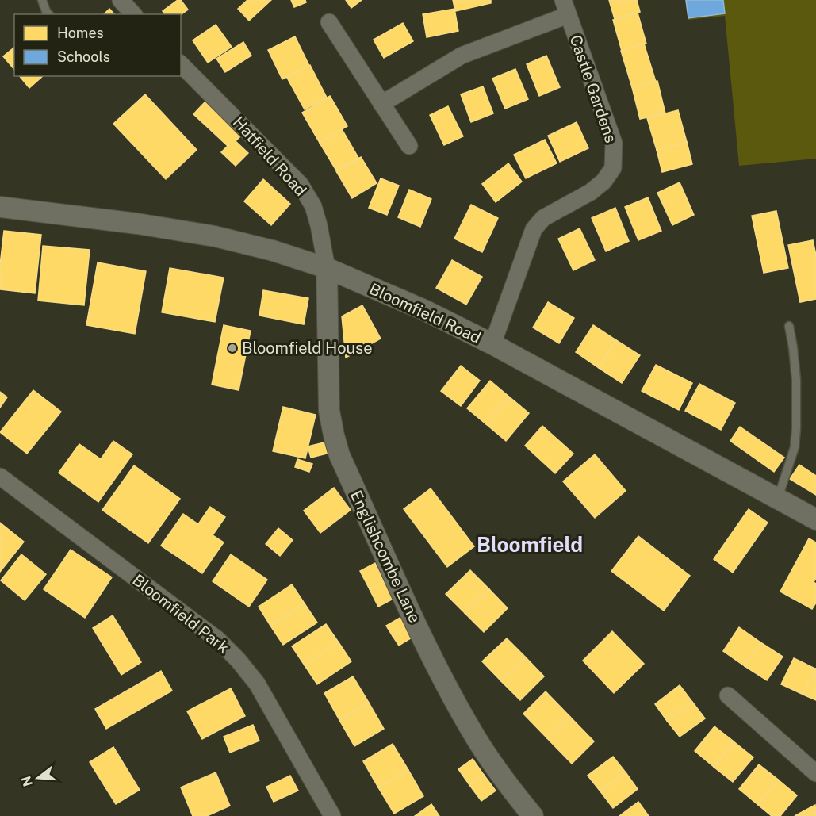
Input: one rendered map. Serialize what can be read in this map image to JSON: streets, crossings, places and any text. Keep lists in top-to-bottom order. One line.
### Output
{"streets":{"street":["Castle Gardens","Hatfield Road","Bloomfield Road","Englishcombe Lane","Bloomfield Park"]},"crossings":[["Castle Gardens","Bloomfield Road"],["Hatfield Road","Bloomfield Road"],["Hatfield Road","Englishcombe Lane"],["Bloomfield Road","Englishcombe Lane"]],"districts":["Bloomfield"],"places":["Bloomfield House"],"legend":["Homes","Schools"],"north":"left"}
